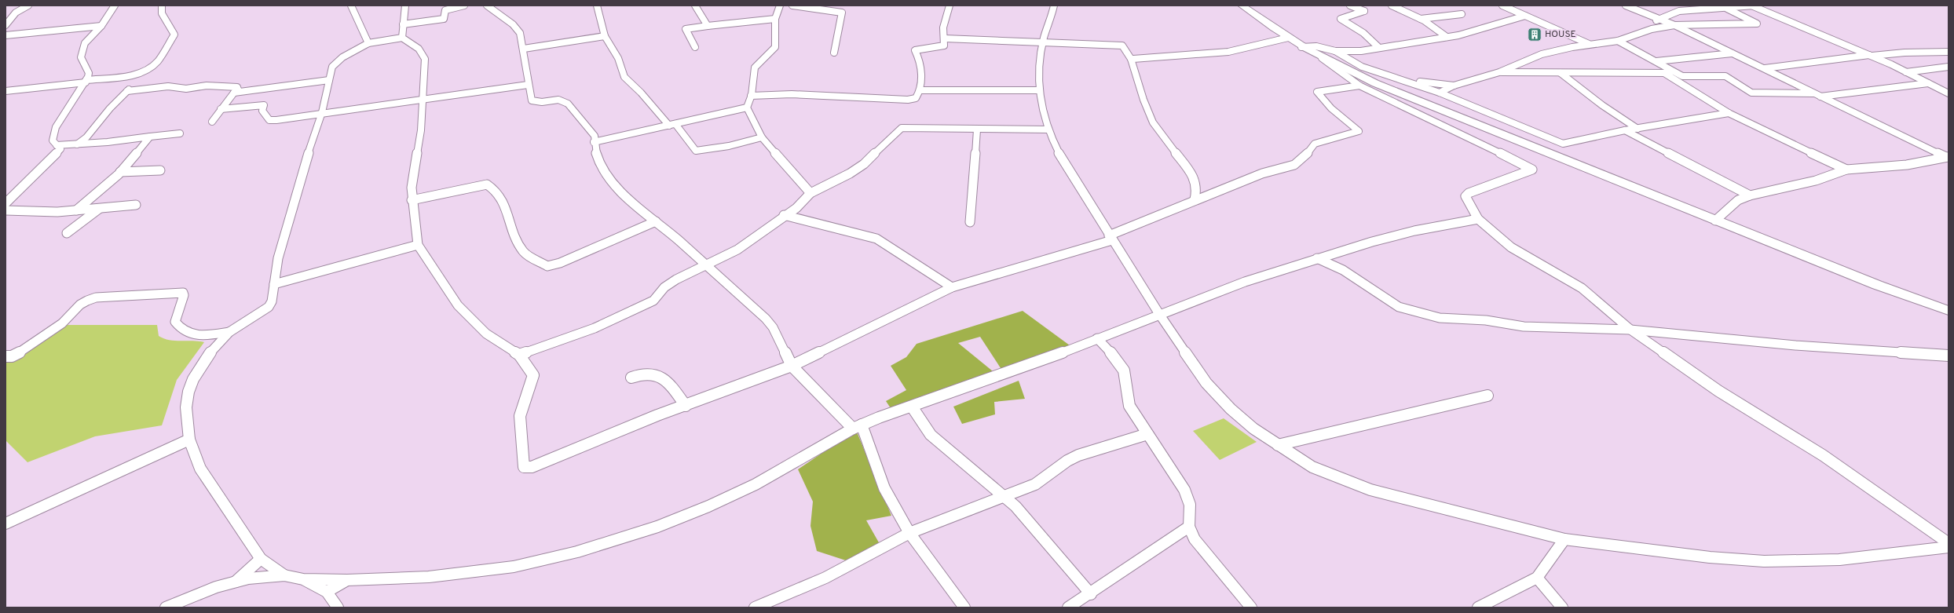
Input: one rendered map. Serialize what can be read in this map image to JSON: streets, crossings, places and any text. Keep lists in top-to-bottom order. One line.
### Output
{"places":{"building":["HOUSE"]}}
